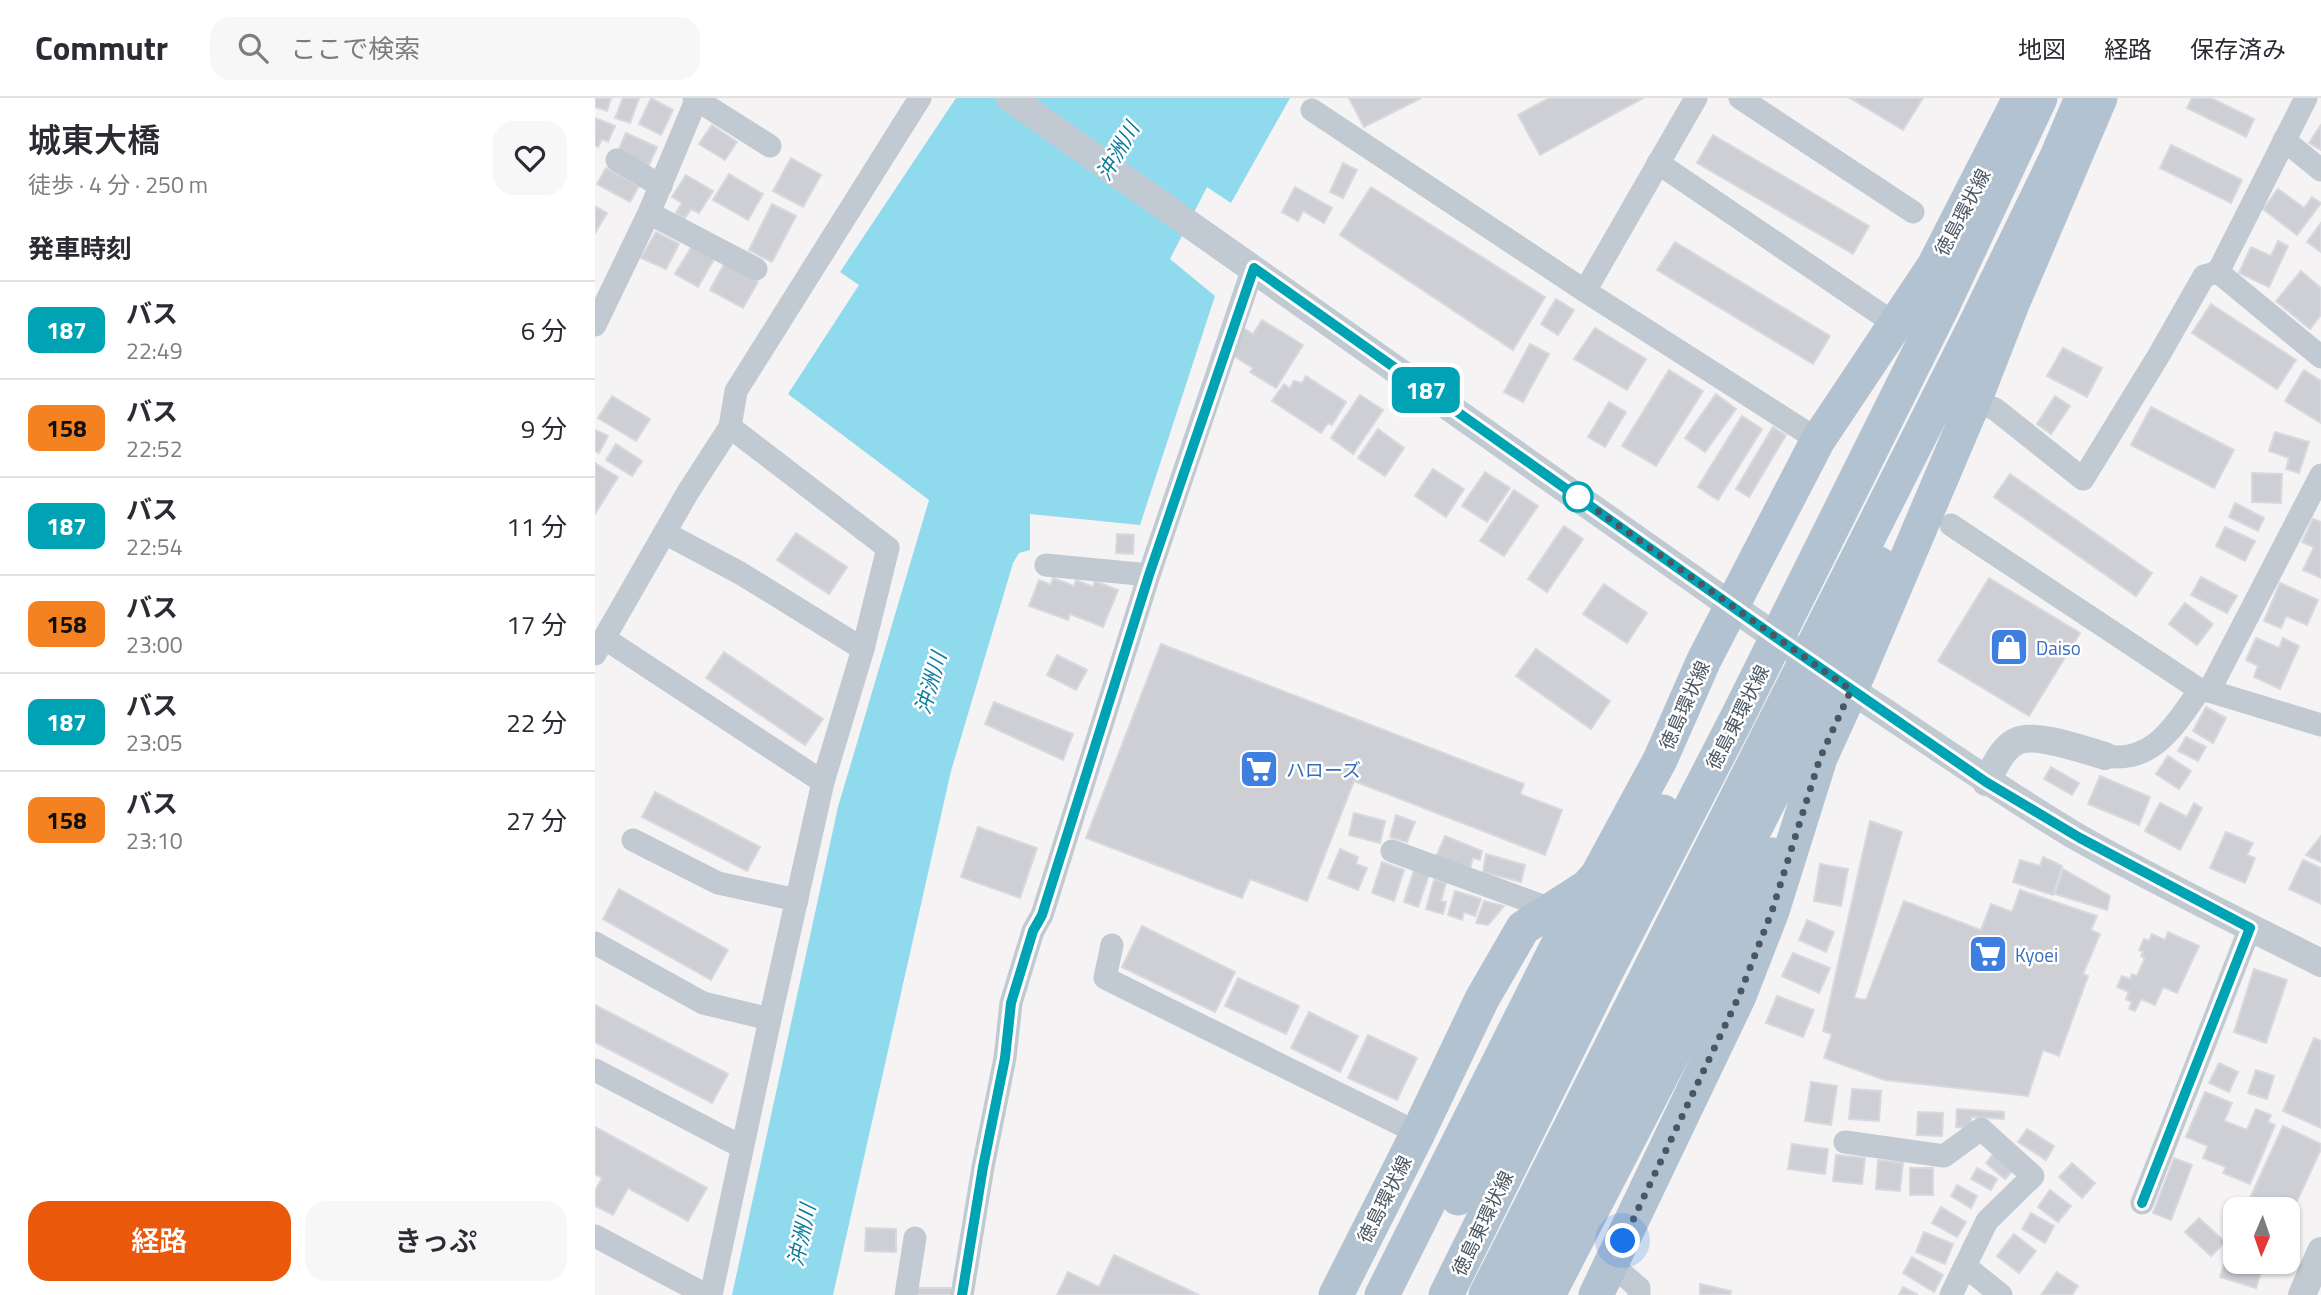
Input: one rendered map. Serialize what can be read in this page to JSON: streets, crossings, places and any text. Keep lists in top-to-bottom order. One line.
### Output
{"streets":{"main road":["徳島環状線","徳島東環状線"]},"water":["沖洲川"],"places":{"shop":["Daiso"],"supermarket":["ハローズ","Kyoei"]},"lines":["bus line 187"],"north":"bottom","page":{"header":"Commutr","search":"ここで検索","nav":["地図","経路","保存済み"],"heading":[["城東大橋","徒歩 · 4 分 · 250 m"],"発車時刻"],"on_map":"187","list":[{"mark":"187","name":"バス","note":"22:49","value":"6 分"},{"mark":"158","name":"バス","note":"22:52","value":"9 分"},{"mark":"187","name":"バス","note":"22:54","value":"11 分"},{"mark":"158","name":"バス","note":"23:00","value":"17 分"},{"mark":"187","name":"バス","note":"23:05","value":"22 分"},{"mark":"158","name":"バス","note":"23:10","value":"27 分"}],"buttons":["経路","きっぷ"]}}
